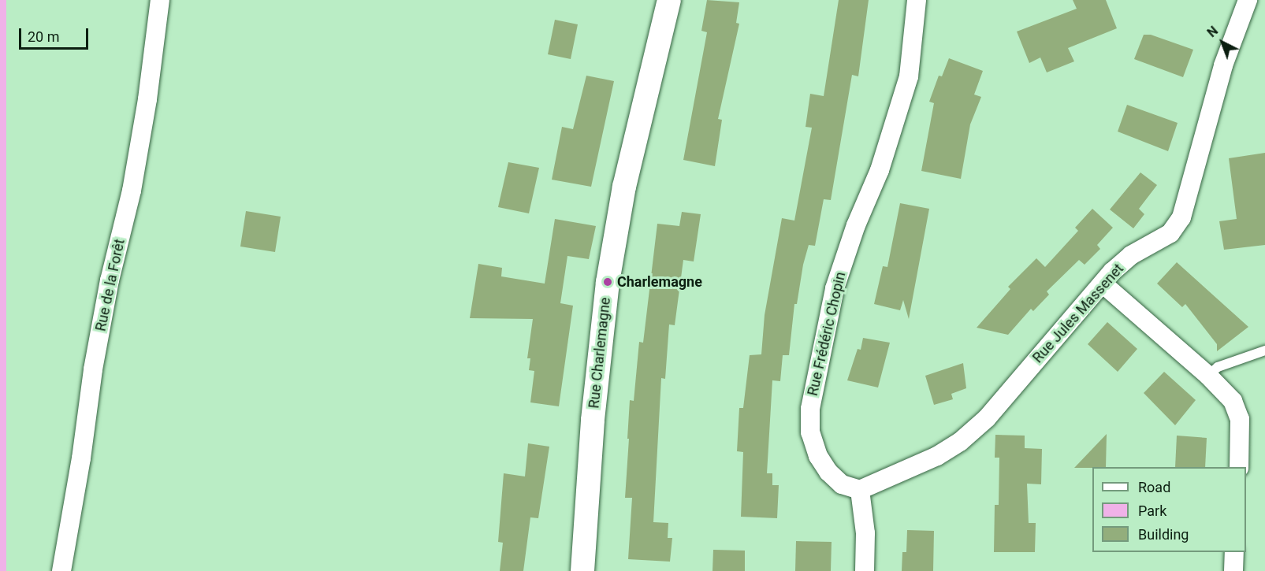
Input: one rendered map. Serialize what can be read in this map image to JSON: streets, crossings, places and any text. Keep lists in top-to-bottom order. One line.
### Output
{"streets":{"street":["Rue de la Forêt","Rue Jules Massenet","Rue Frédéric Chopin","Rue Charlemagne"]},"crossings":[["Rue Jules Massenet","Rue Frédéric Chopin"]],"places":["Charlemagne"],"legend":["Road","Park","Building"],"scale_bar":"20 m","north":"top left"}
